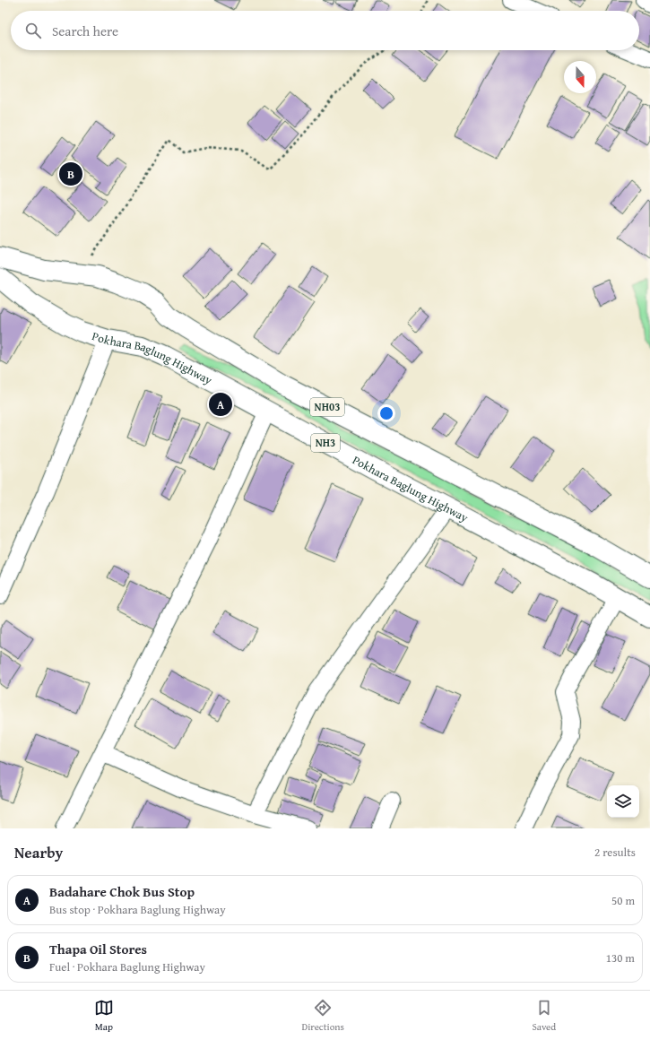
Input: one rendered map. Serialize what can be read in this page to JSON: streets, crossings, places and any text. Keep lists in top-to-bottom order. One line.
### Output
{"streets":{"highway":["Pokhara Baglung Highway","NH03","NH3"]},"north":"bottom","page":{"search":"Search here","pins":["B","A"],"heading":["Nearby","2 results"],"list":[{"mark":"A","name":"Badahare Chok Bus Stop","note":"Bus stop · Pokhara Baglung Highway","value":"50 m"},{"mark":"B","name":"Thapa Oil Stores","note":"Fuel · Pokhara Baglung Highway","value":"130 m"}],"nav":["Map","Directions","Saved"]}}
